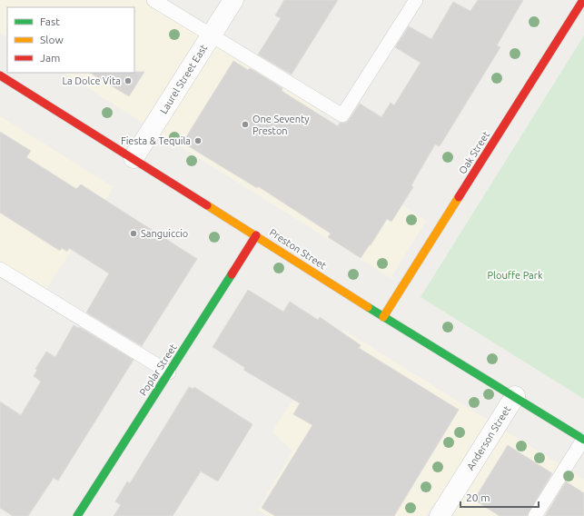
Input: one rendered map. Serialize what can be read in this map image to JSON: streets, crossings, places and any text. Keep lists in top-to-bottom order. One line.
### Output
{"streets":{"street":["Laurel Street East","Oak Street","Preston Street","Poplar Street","Anderson Street"]},"crossings":[["Laurel Street East","Preston Street"],["Oak Street","Preston Street"],["Preston Street","Poplar Street"],["Preston Street","Anderson Street"]],"parks":["Plouffe Park"],"places":["La Dolce Vita","One Seventy Preston","Fiesta & Tequila","Sanguiccio"],"legend":["Fast","Slow","Jam"],"scale_bar":"20 m"}
